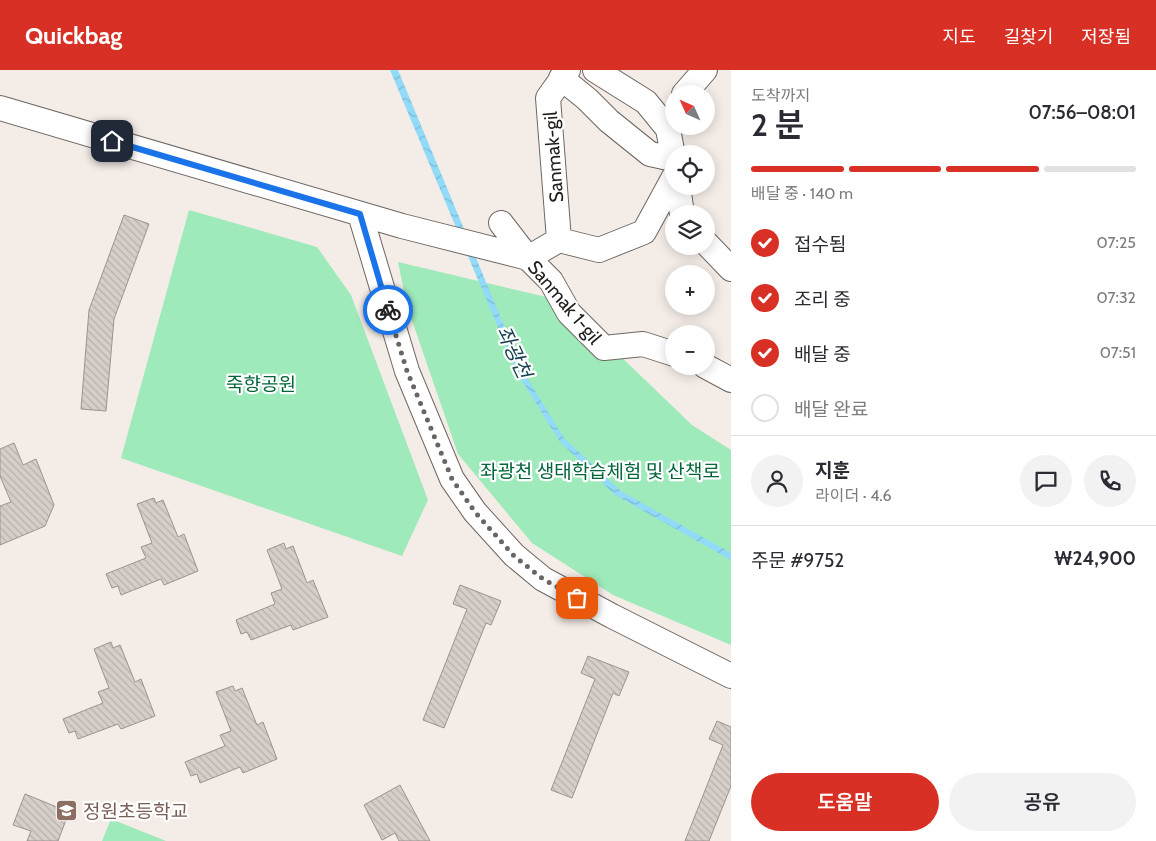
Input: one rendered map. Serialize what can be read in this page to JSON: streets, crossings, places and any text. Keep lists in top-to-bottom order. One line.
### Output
{"streets":{"street":["Sanmak-gil","Sanmak 1-gil"]},"water":["좌광천"],"parks":["죽향공원","좌광천 생태학습체험 및 산책로"],"places":{"school or university":["정원초등학교"]},"north":"top left","page":{"header":"Quickbag","nav":["지도","길찾기","저장됨"],"heading":["2 분","도착까지","07:56–08:01"],"panel":["지훈","라이더 · 4.6","주문 #9752","₩24,900"],"map_buttons":["+","−"],"bar":"배달 중 · 140 m","list":[["접수됨","07:25"],["조리 중","07:32"],["배달 중","07:51"],"배달 완료"],"buttons":["도움말","공유"]}}
